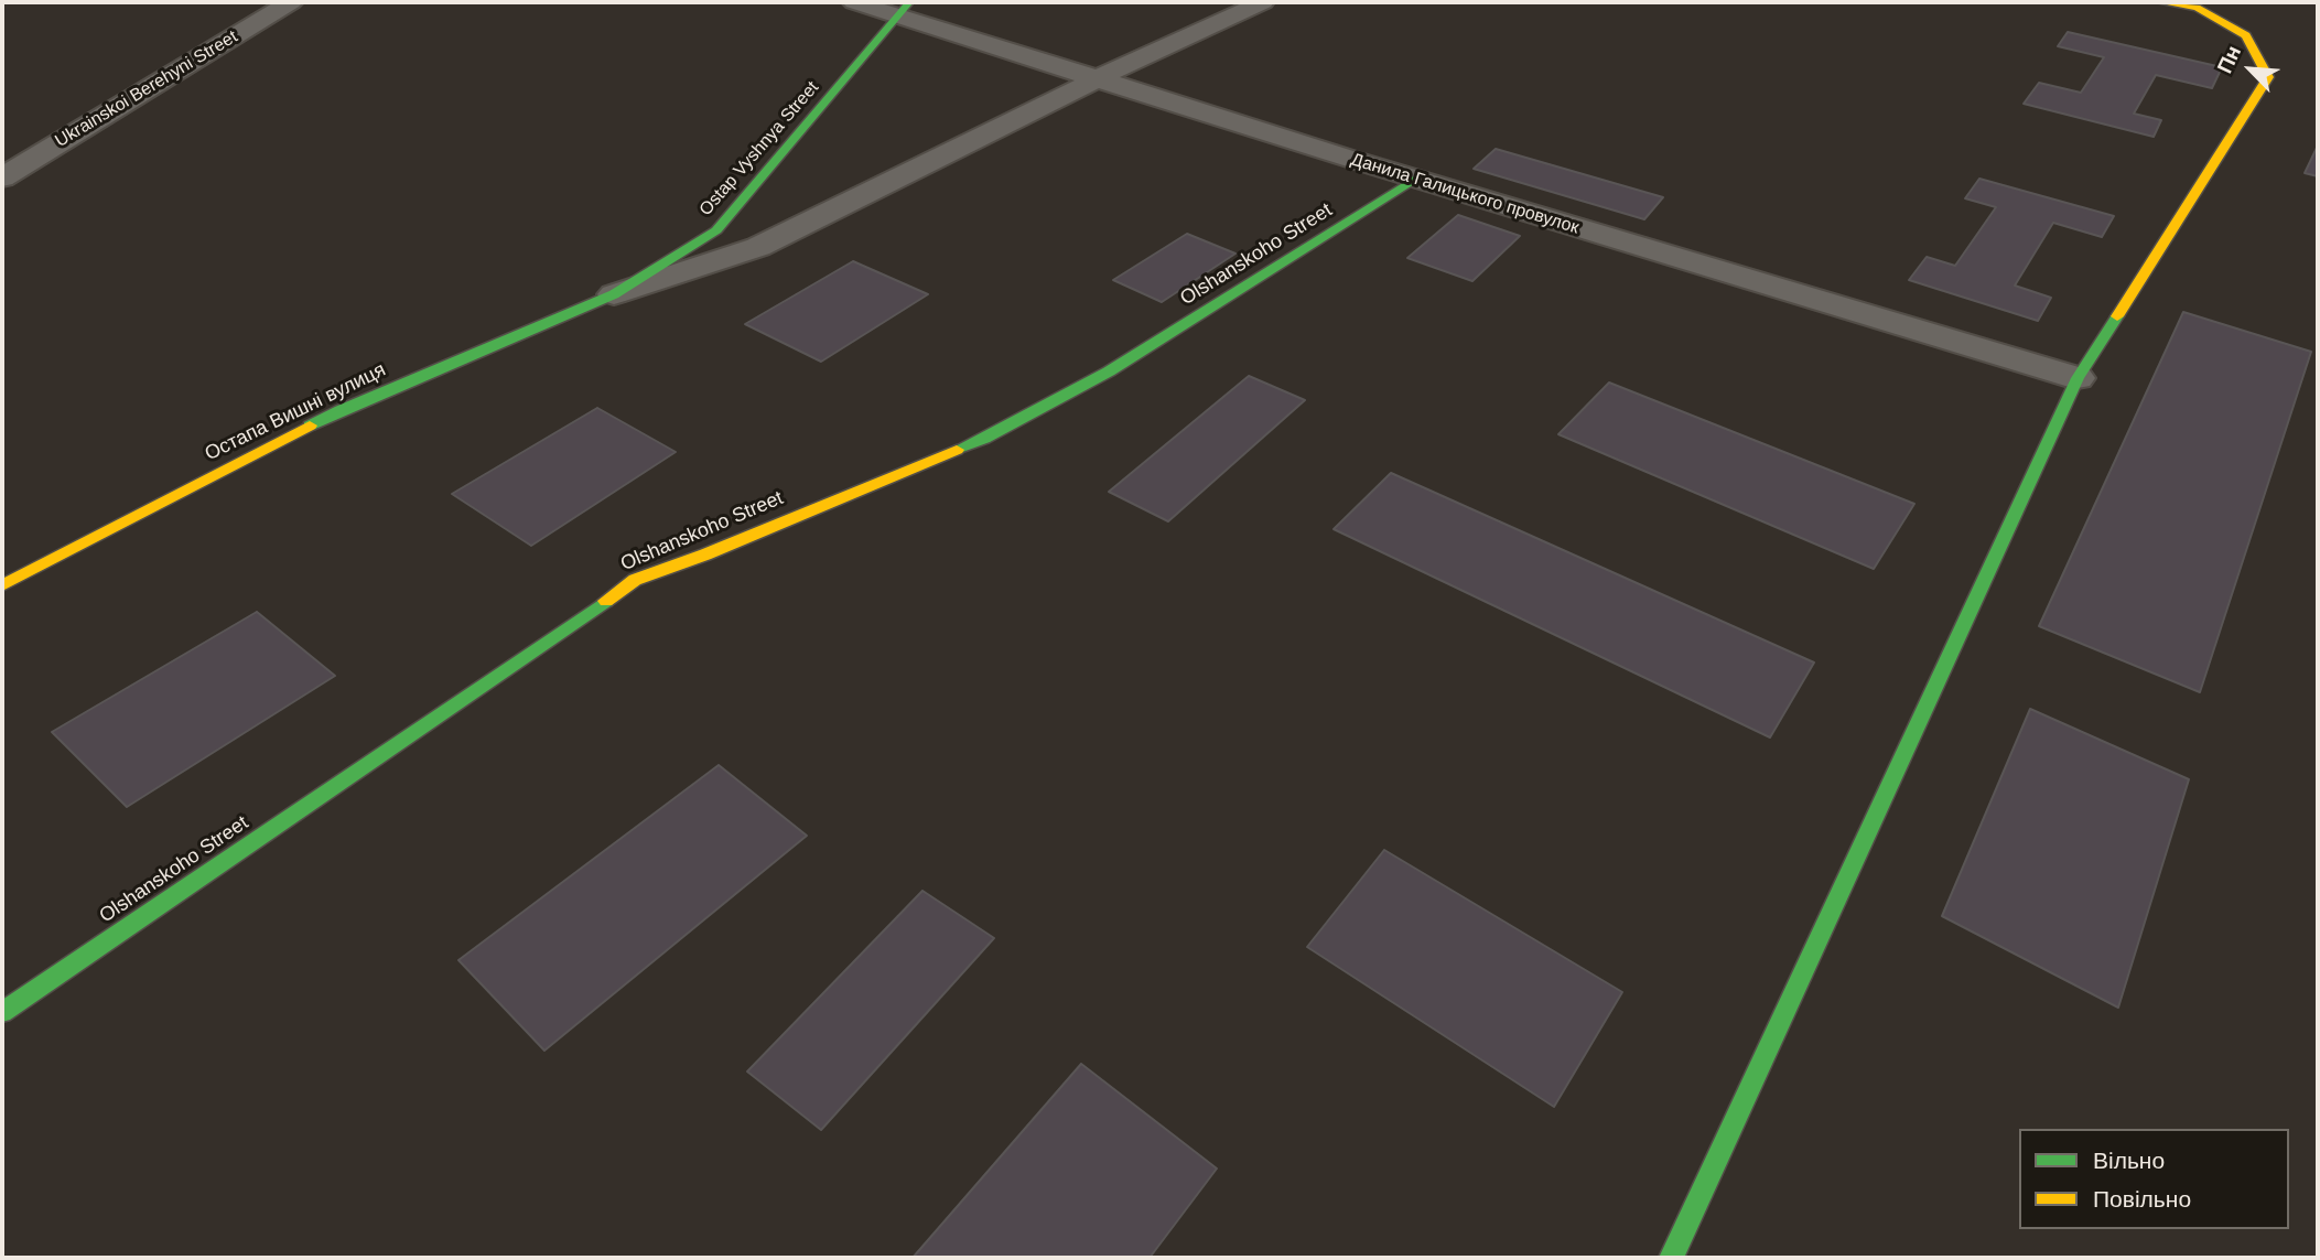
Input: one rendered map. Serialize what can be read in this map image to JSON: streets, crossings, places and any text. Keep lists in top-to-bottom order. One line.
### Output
{"streets":{"street":["Ukrainskoi Berehyni Street","Ostap Vyshnya Street","Данила Галицького провулок","Olshanskoho Street","Остапа Вишні вулиця"]},"crossings":[["Ostap Vyshnya Street","Данила Галицького провулок"],["Ostap Vyshnya Street","Остапа Вишні вулиця"],["Данила Галицького провулок","Olshanskoho Street"]],"legend":["Вільно","Повільно"],"north":"top left"}
